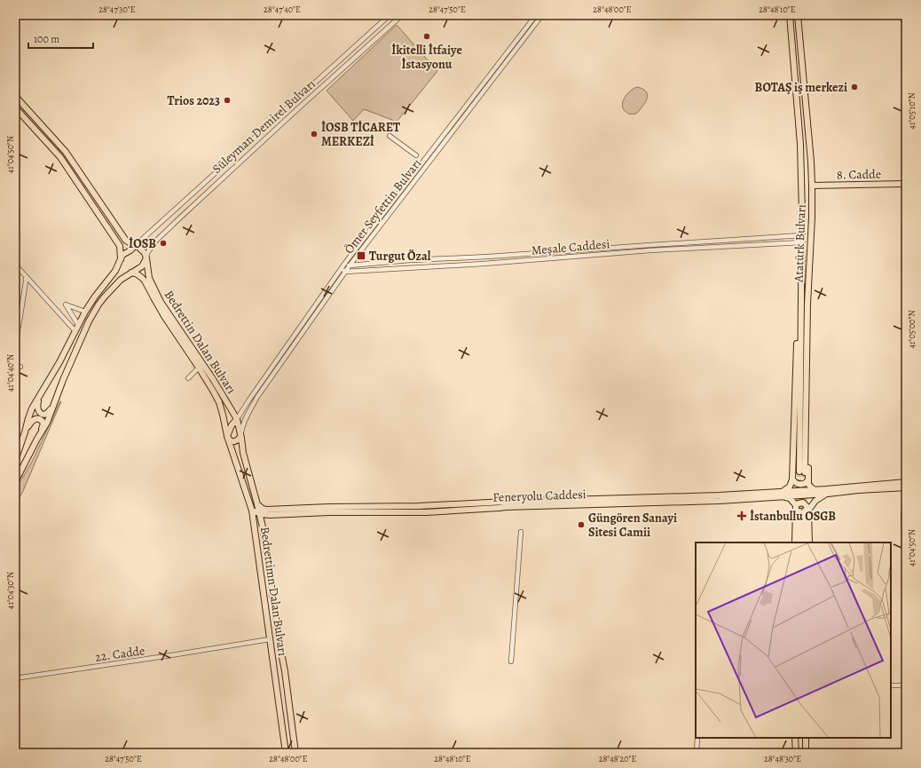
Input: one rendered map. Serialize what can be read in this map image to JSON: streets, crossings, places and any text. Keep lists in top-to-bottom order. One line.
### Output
{"streets":{"main road":["Süleyman Demirel Bulvarı","8. Cadde","Atatürk Bulvarı","Bedrettin Dalan Bulvarı","Feneryolu Caddesi","Bedrettimn Dalan Bulvarı"],"street":["Ömer Seyfettin Bulvarı","Meşale Caddesi","22. Cadde"]},"crossings":[["Süleyman Demirel Bulvarı","Bedrettin Dalan Bulvarı"],["8. Cadde","Atatürk Bulvarı"],["Ömer Seyfettin Bulvarı","Meşale Caddesi"],["Ömer Seyfettin Bulvarı","Bedrettin Dalan Bulvarı"],["Ömer Seyfettin Bulvarı","Bedrettimn Dalan Bulvarı"],["Atatürk Bulvarı","Meşale Caddesi"],["Bedrettin Dalan Bulvarı","Bedrettimn Dalan Bulvarı"],["Feneryolu Caddesi","Bedrettimn Dalan Bulvarı"],["Bedrettimn Dalan Bulvarı","22. Cadde"]],"places":{"other":["İkitelli İtfaiye İstasyonu","BOTAŞ iş merkezi","Trios 2023","İOSB TİCARET MERKEZİ","İOSB","Güngören Sanayi Sitesi Camii"],"transit":["Turgut Özal"],"health":["İstanbullu OSGB"]},"scale_bar":"100 m","coordinates":["28°47'30\"E","28°47'40\"E","28°47'50\"E","28°48'00\"E","28°48'10\"E","41°05'10\"N","41°04'50\"N","41°05'00\"N","41°04'40\"N","41°04'30\"N","28°48'20\"E","28°48'30\"E"]}
